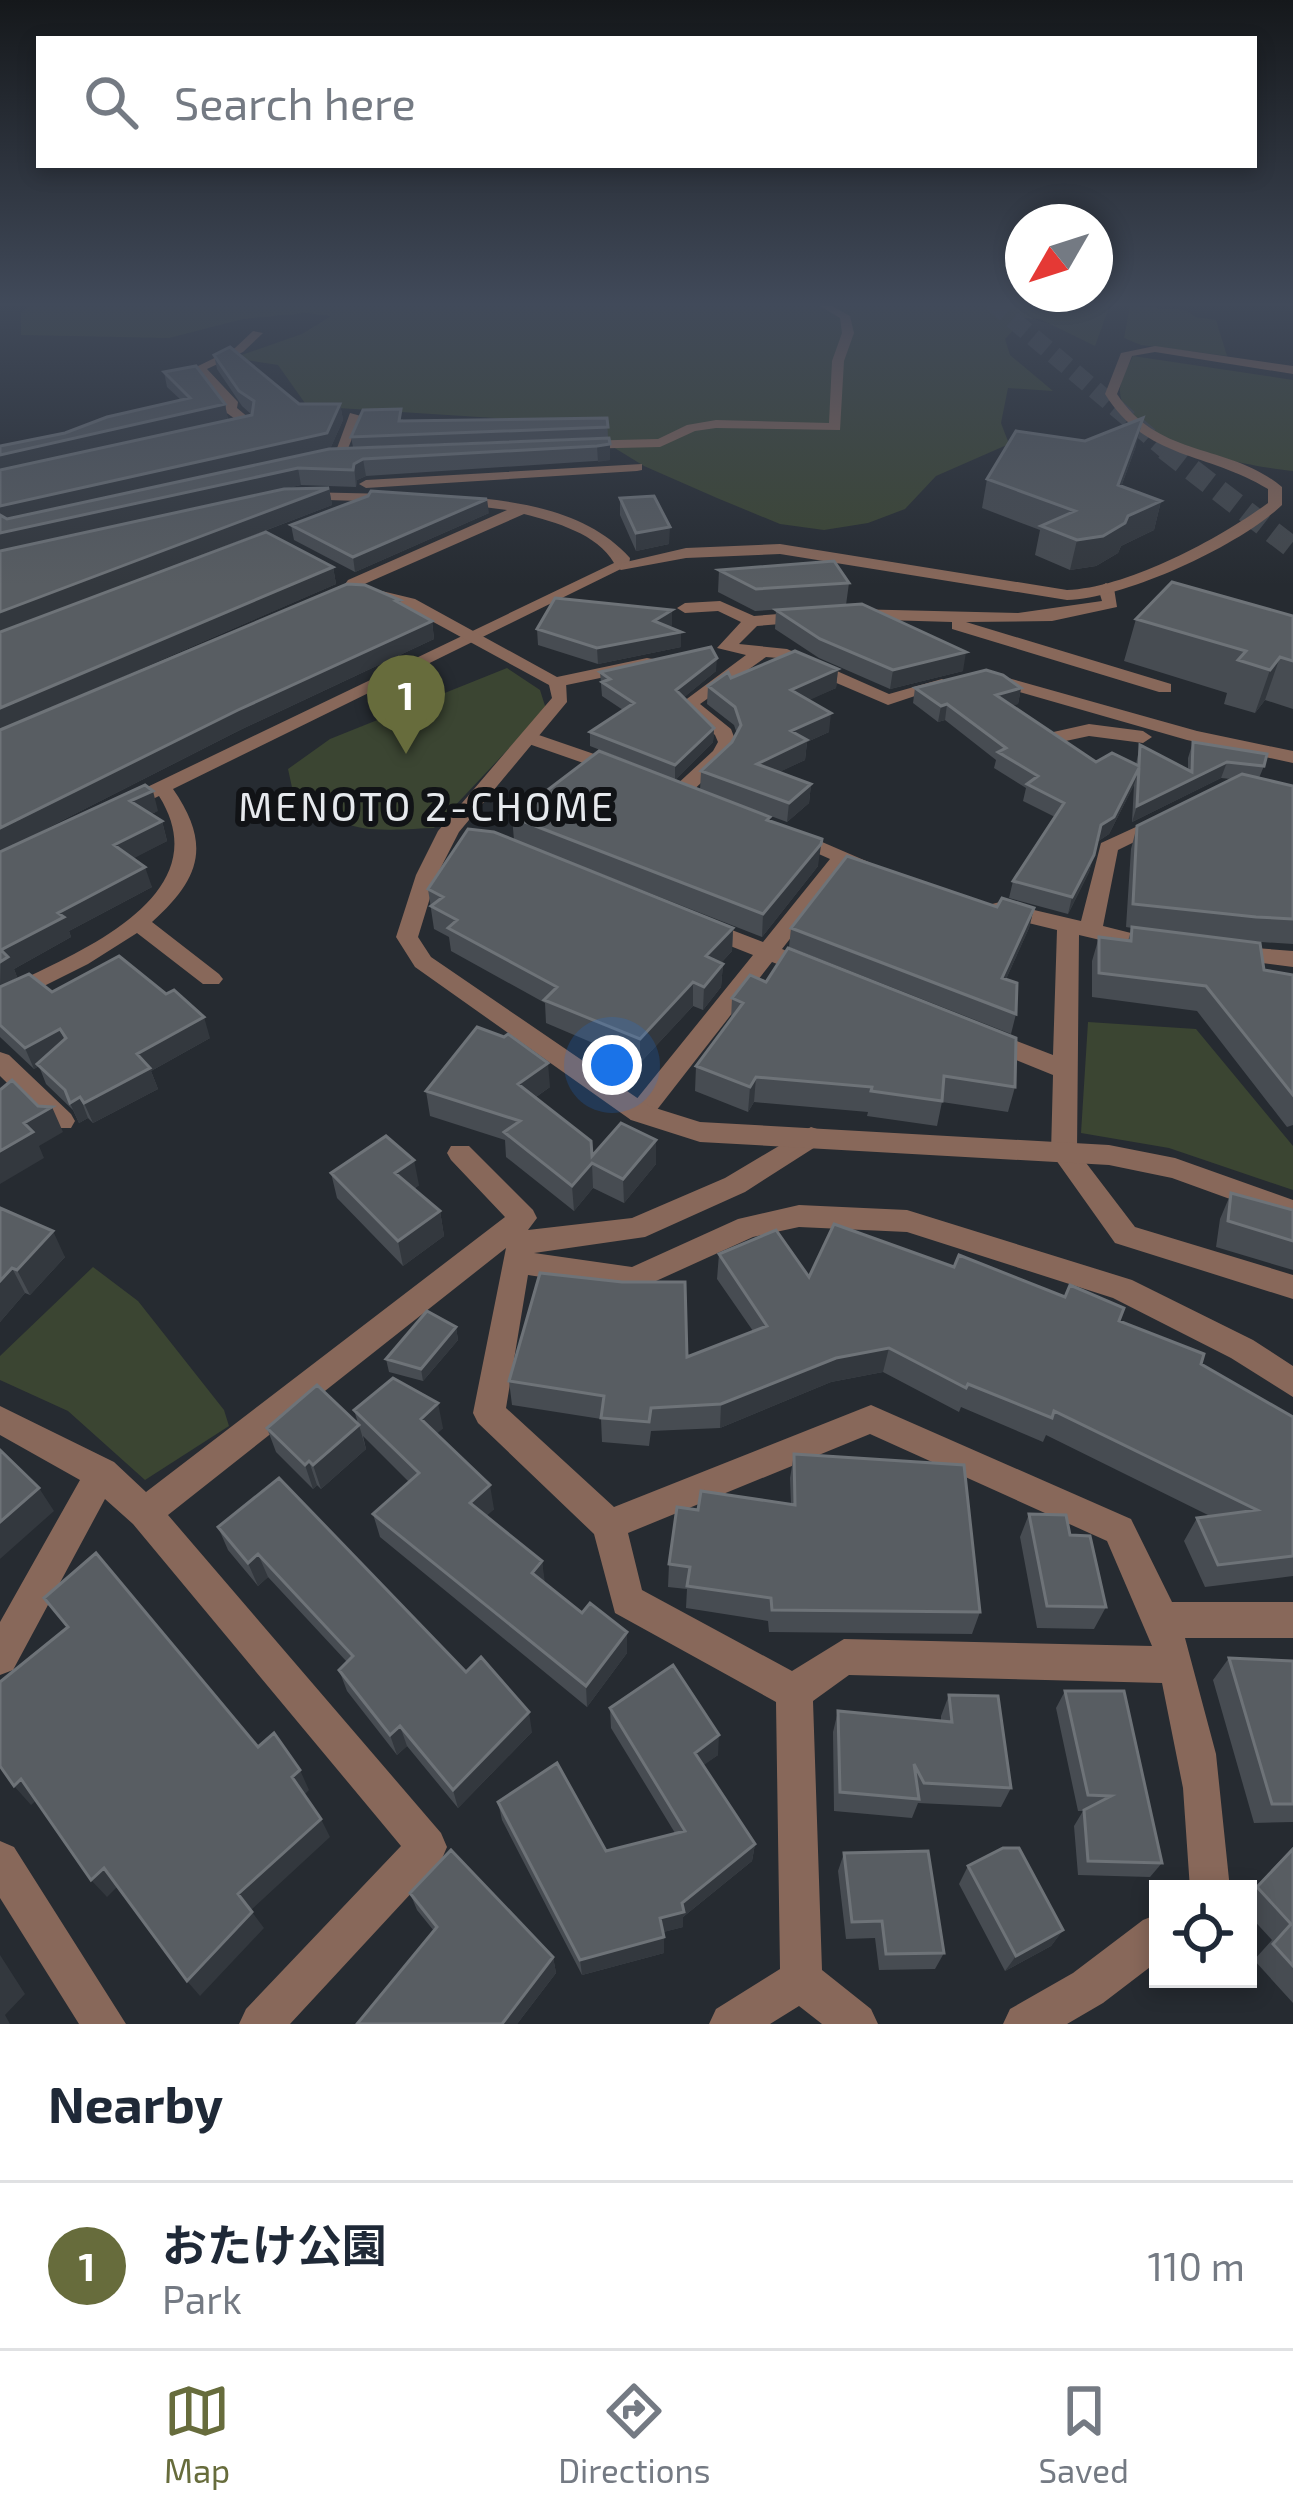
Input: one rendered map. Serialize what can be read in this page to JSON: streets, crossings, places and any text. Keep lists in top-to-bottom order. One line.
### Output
{"districts":["MENOTO 2-CHOME"],"north":"bottom left","page":{"search":"Search here","pins":"1","heading":"Nearby","list":[{"mark":"1","name":"おたけ公園","note":"Park","value":"110 m"}],"nav":["Map","Directions","Saved"]}}
